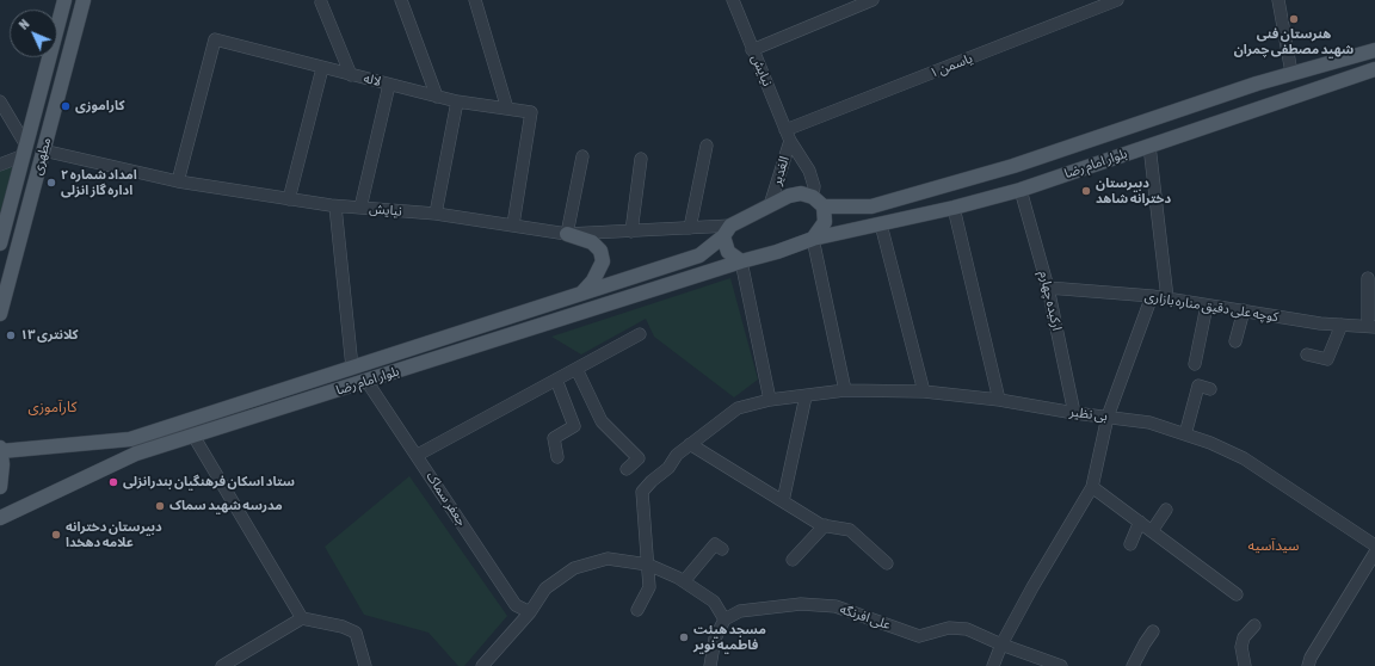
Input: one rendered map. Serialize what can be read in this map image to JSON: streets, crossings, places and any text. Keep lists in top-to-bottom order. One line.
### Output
{"streets":{"main road":["مطهری","بلوار امام رضا"],"street":["یاسمن ۱","نیایش","لاله","الغدیر","ارکیده چهارم","کوچه علی دقیق مناره بازاری","بی نظیر","جعفر سماک","علی افرنگه"]},"crossings":[["یاسمن ۱","نیایش"],["یاسمن ۱","الغدیر"],["نیایش","لاله"],["نیایش","مطهری"],["نیایش","بلوار امام رضا"],["نیایش","الغدیر"],["بلوار امام رضا","الغدیر"],["بلوار امام رضا","ارکیده چهارم"],["بلوار امام رضا","جعفر سماک"],["ارکیده چهارم","کوچه علی دقیق مناره بازاری"],["ارکیده چهارم","بی نظیر"]],"districts":["کارآموزی","سیدآسیه"],"places":["هنرستان فنی شهید مصطفی چمران","کاراموزی","امداد شماره ۲ اداره گاز انزلی","دبیرستان دخترانه شاهد","کلانتری ۱۳","ستاد اسکان فرهنگیان بندرانزلی","مدرسه شهید سماک","دبیرستان دخترانه علامه دهخدا","مسجد هیئت فاطمیه نویر"],"north":"top left"}
